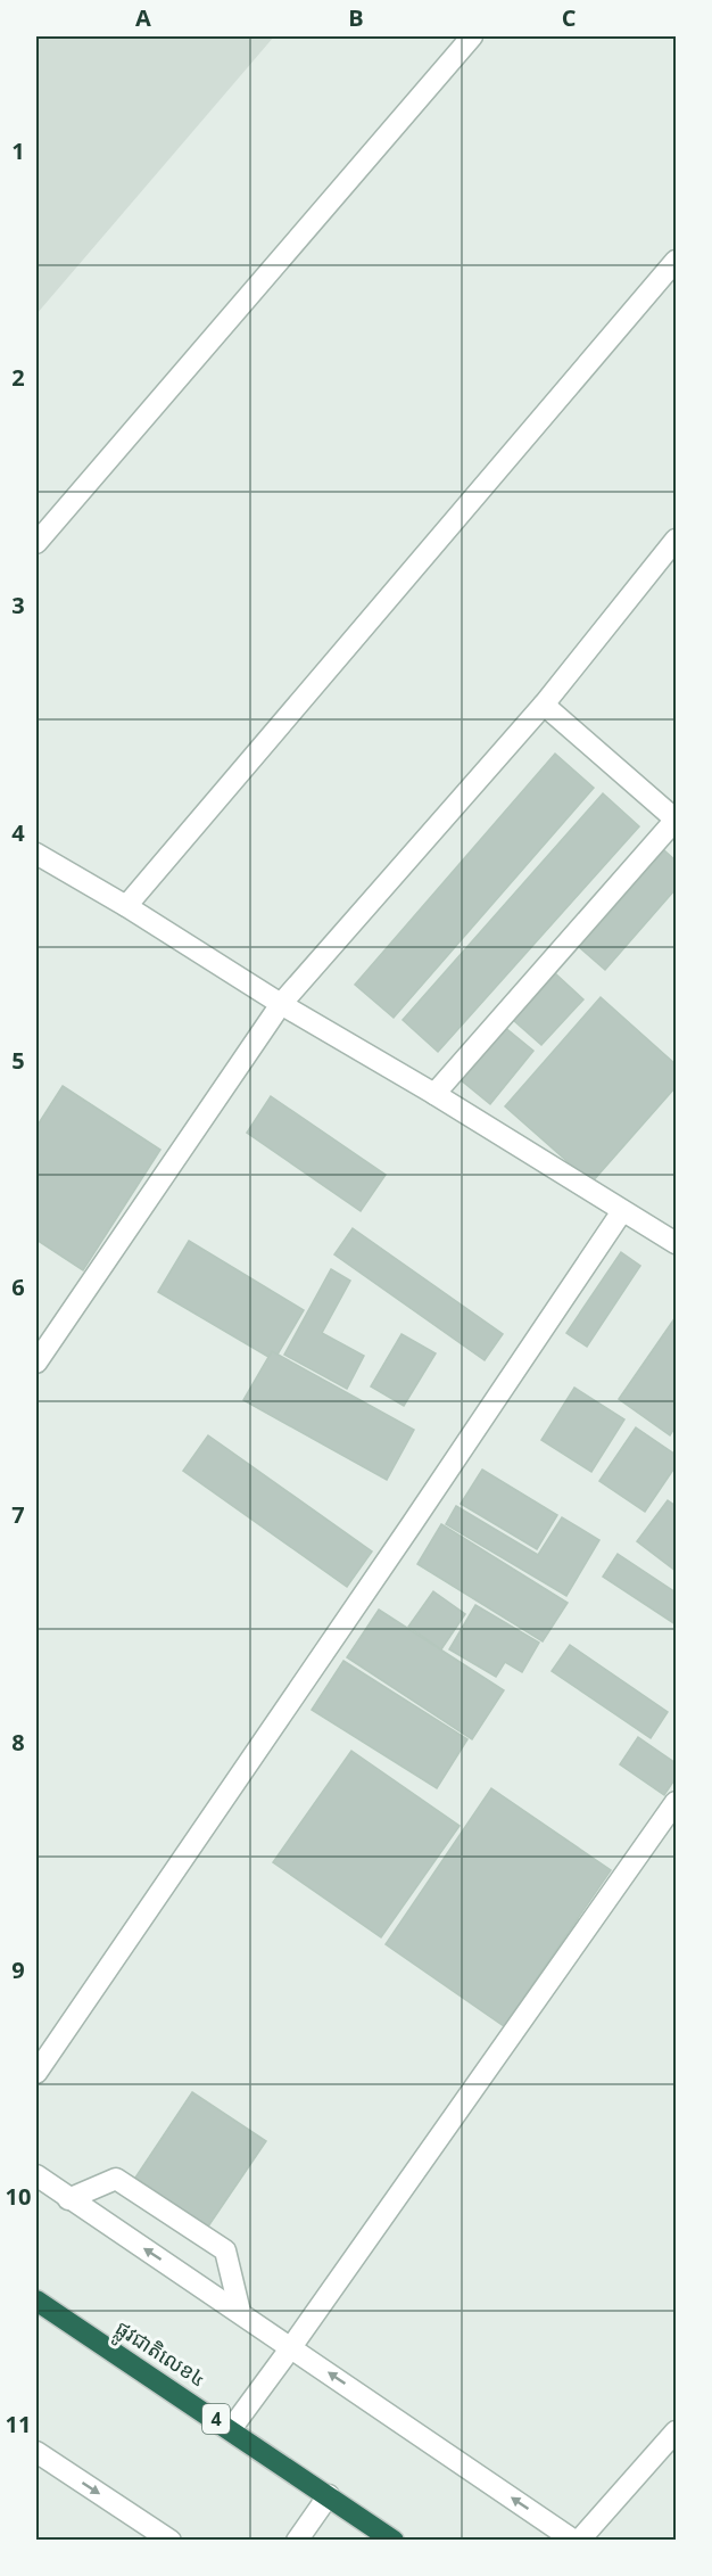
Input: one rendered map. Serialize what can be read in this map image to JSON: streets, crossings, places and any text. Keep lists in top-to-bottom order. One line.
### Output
{"streets":{"highway":["ផ្លូវជាតិលេខ៤","4"]},"grid":{"columns":["A","B","C"],"rows":["1","2","3","4","5","6","7","8","9","10","11"]}}
